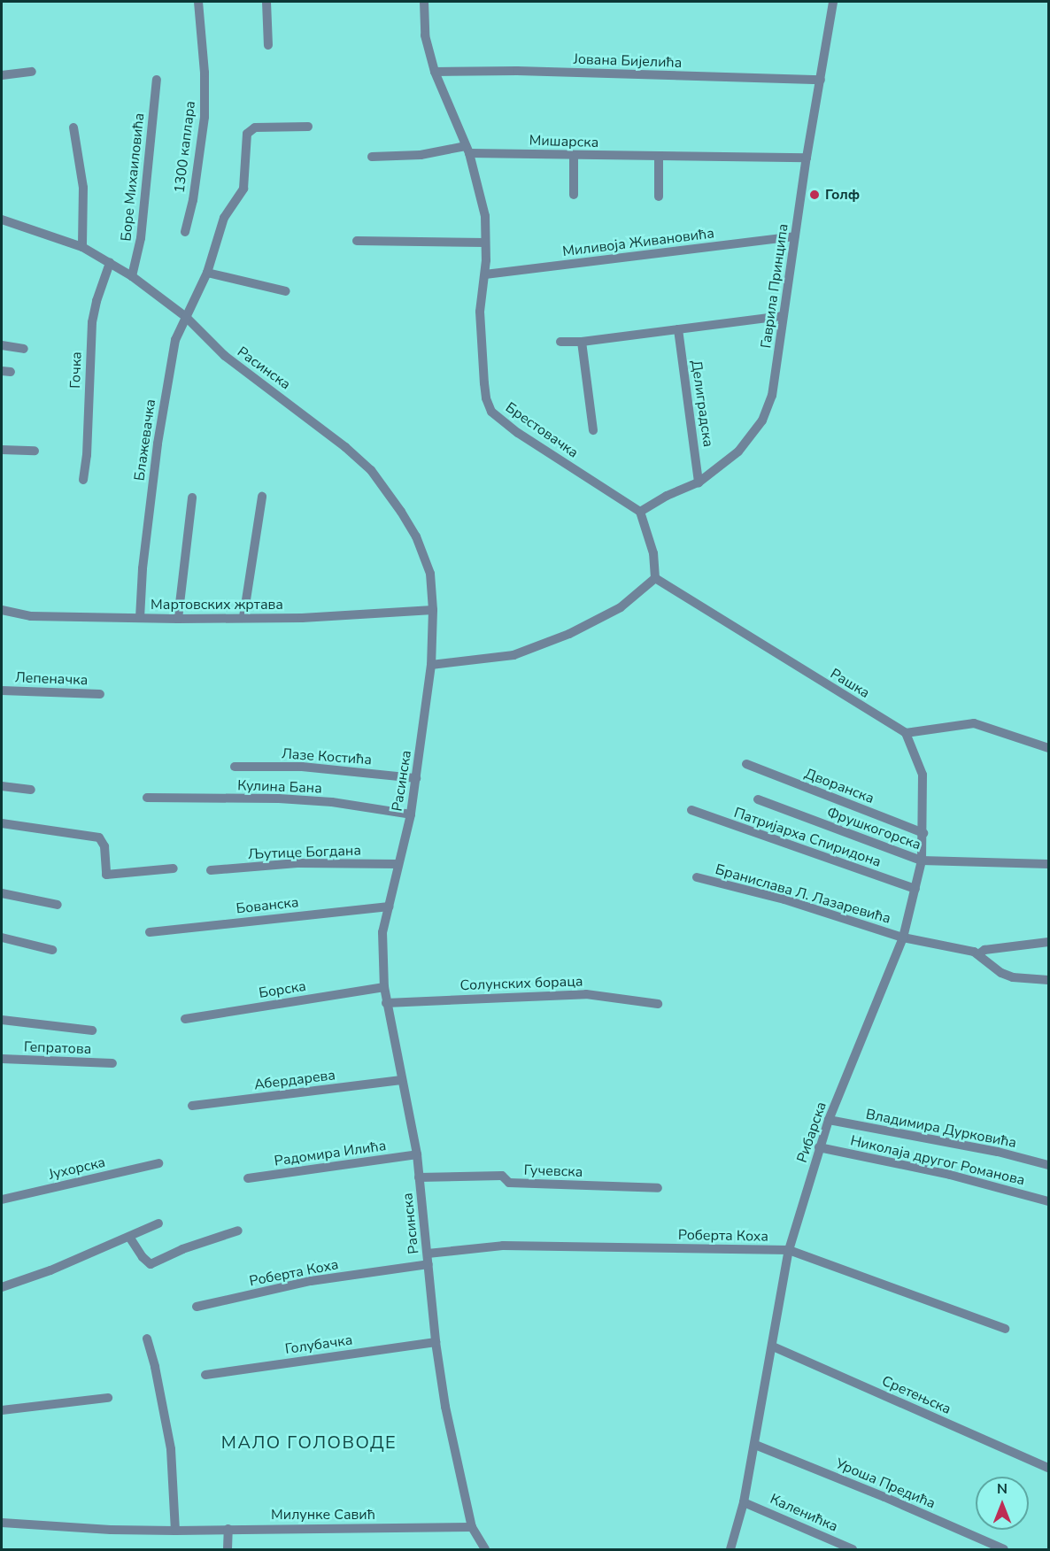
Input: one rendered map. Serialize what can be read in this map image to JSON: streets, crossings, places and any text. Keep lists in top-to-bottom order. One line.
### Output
{"streets":{"street":["Јована Бијелића","Мишарска","1300 каплара","Боре Михаиловића","Миливоја Живановића","Гаврила Принципа","Расинска","Гочка","Делиградска","Брестовачка","Блажевачка","Мартовских жртава","Лепеначка","Рашка","Лазе Костића","Дворанска","Кулина Бана","Фрушкогорска","Патријарха Спиридона","Љутице Богдана","Бранислава Л. Лазаревића","Бованска","Солунских бораца","Борска","Гепратова","Абердарева","Владимира Дурковића","Рибарска","Радомира Илића","Николаја другог Романова","Јухорска","Гучевска","Роберта Коха","Голубачка","Сретењска","Уроша Предића","Каленићка","Милунке Савић"]},"crossings":[["Јована Бијелића","Гаврила Принципа"],["Јована Бијелића","Брестовачка"],["Мишарска","Гаврила Принципа"],["Мишарска","Брестовачка"],["Боре Михаиловића","Расинска"],["Миливоја Живановића","Гаврила Принципа"],["Миливоја Живановића","Брестовачка"],["Гаврила Принципа","Делиградска"],["Гаврила Принципа","Брестовачка"],["Расинска","Гочка"],["Расинска","Блажевачка"],["Расинска","Мартовских жртава"],["Расинска","Лазе Костића"],["Расинска","Кулина Бана"],["Расинска","Љутице Богдана"],["Расинска","Бованска"],["Расинска","Солунских бораца"],["Расинска","Борска"],["Расинска","Абердарева"],["Расинска","Радомира Илића"],["Расинска","Гучевска"],["Расинска","Роберта Коха"],["Расинска","Голубачка"],["Расинска","Милунке Савић"],["Блажевачка","Мартовских жртава"],["Рашка","Рибарска"],["Дворанска","Рибарска"],["Фрушкогорска","Рибарска"],["Патријарха Спиридона","Рибарска"],["Бранислава Л. Лазаревића","Рибарска"],["Владимира Дурковића","Рибарска"],["Рибарска","Николаја другог Романова"],["Рибарска","Роберта Коха"],["Рибарска","Сретењска"],["Рибарска","Уроша Предића"],["Рибарска","Каленићка"]],"districts":["МАЛО ГОЛОВОДЕ"],"places":["Голф"],"north":"top"}
